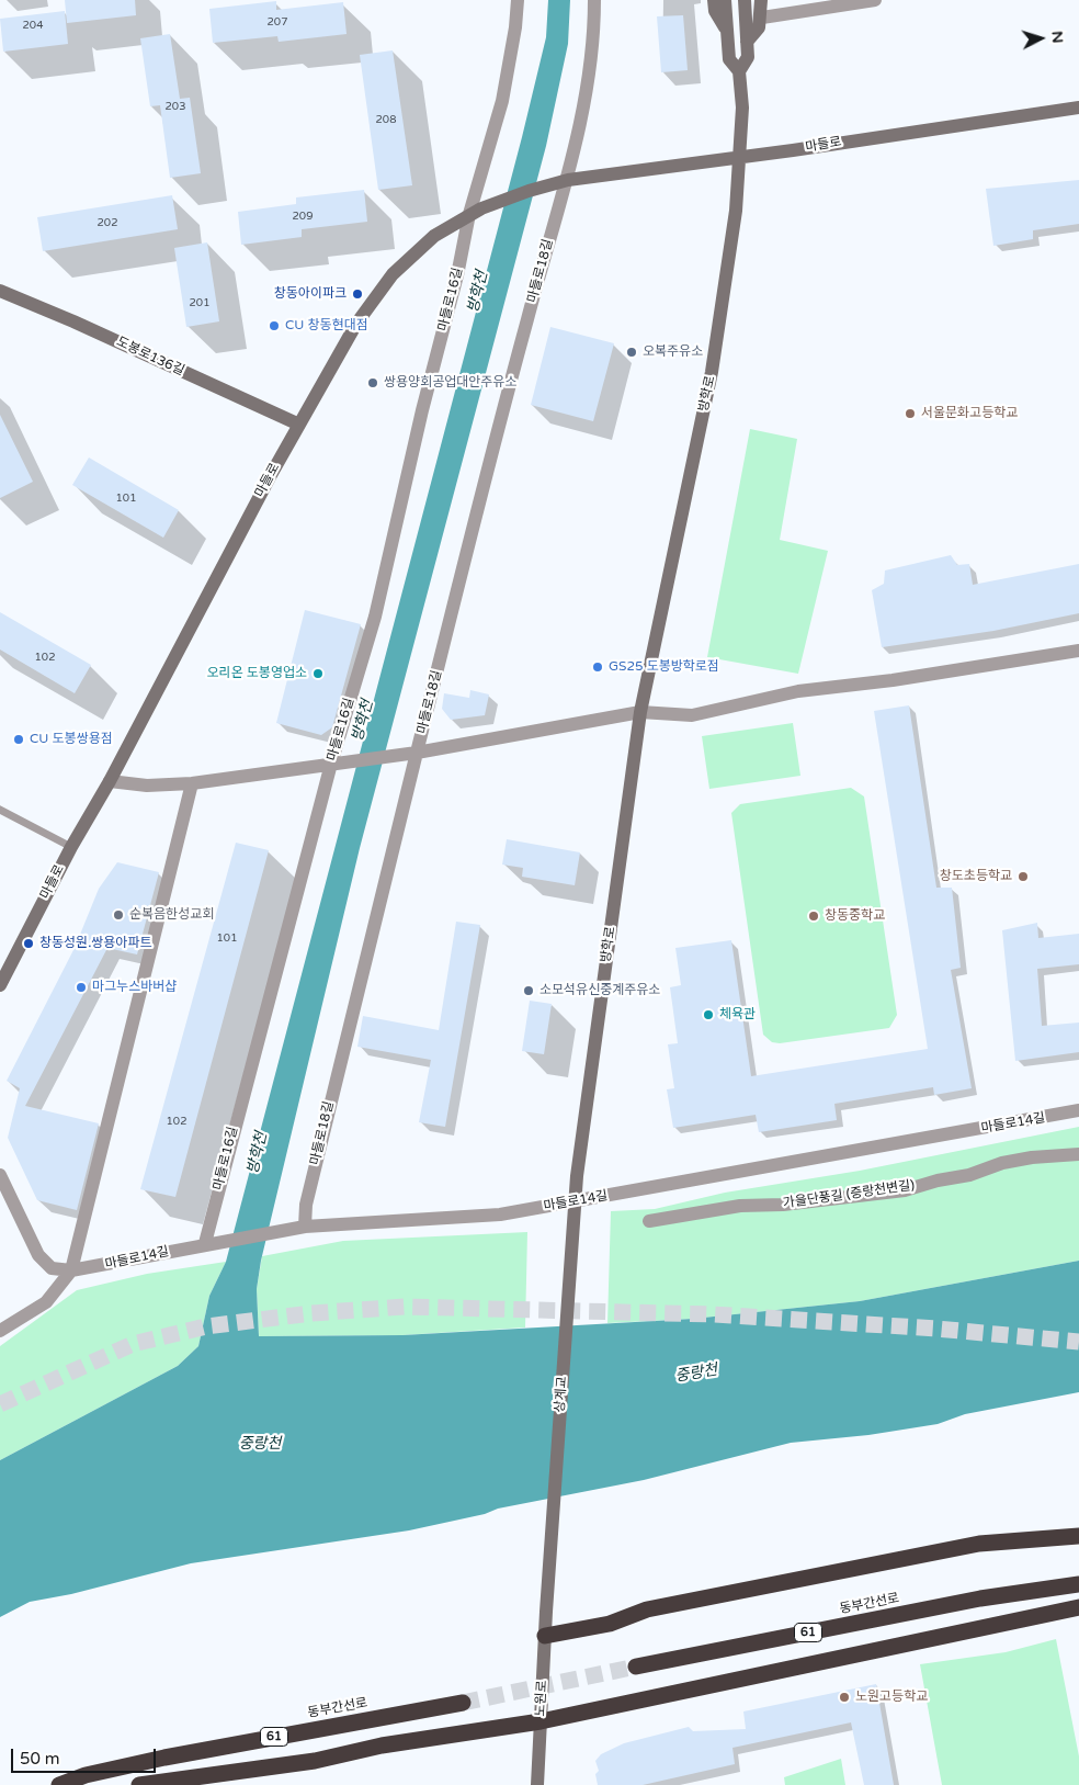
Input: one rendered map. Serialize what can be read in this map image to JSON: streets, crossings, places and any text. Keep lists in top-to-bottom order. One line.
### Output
{"streets":{"highway":["동부간선로","61"],"main road":["마들로","도봉로136길","방학로","상계교","노원로"],"street":["마들로18길","마들로16길","마들로14길","가을단풍길 (중랑천변길)"]},"crossings":[["마들로","마들로18길"],["마들로","마들로16길"],["마들로","도봉로136길"],["마들로","방학로"],["마들로18길","마들로14길"],["마들로16길","마들로14길"],["방학로","상계교"],["상계교","노원로"]],"water":["방학천","중랑천"],"places":["창동아이파크","CU 창동현대점","오복주유소","쌍용양회공업대안주유소","서울문화고등학교","GS25 도봉방학로점","오리온 도봉영업소","CU 도봉쌍용점","창도초등학교","순복음한성교회","창동중학교","창동성원.쌍용아파트","마그누스바버샵","소모석유신중계주유소","체육관","노원고등학교"],"house_numbers":["207","204","203","208","209","202","201","101","102","101","102"],"scale_bar":"50 m","north":"right"}
